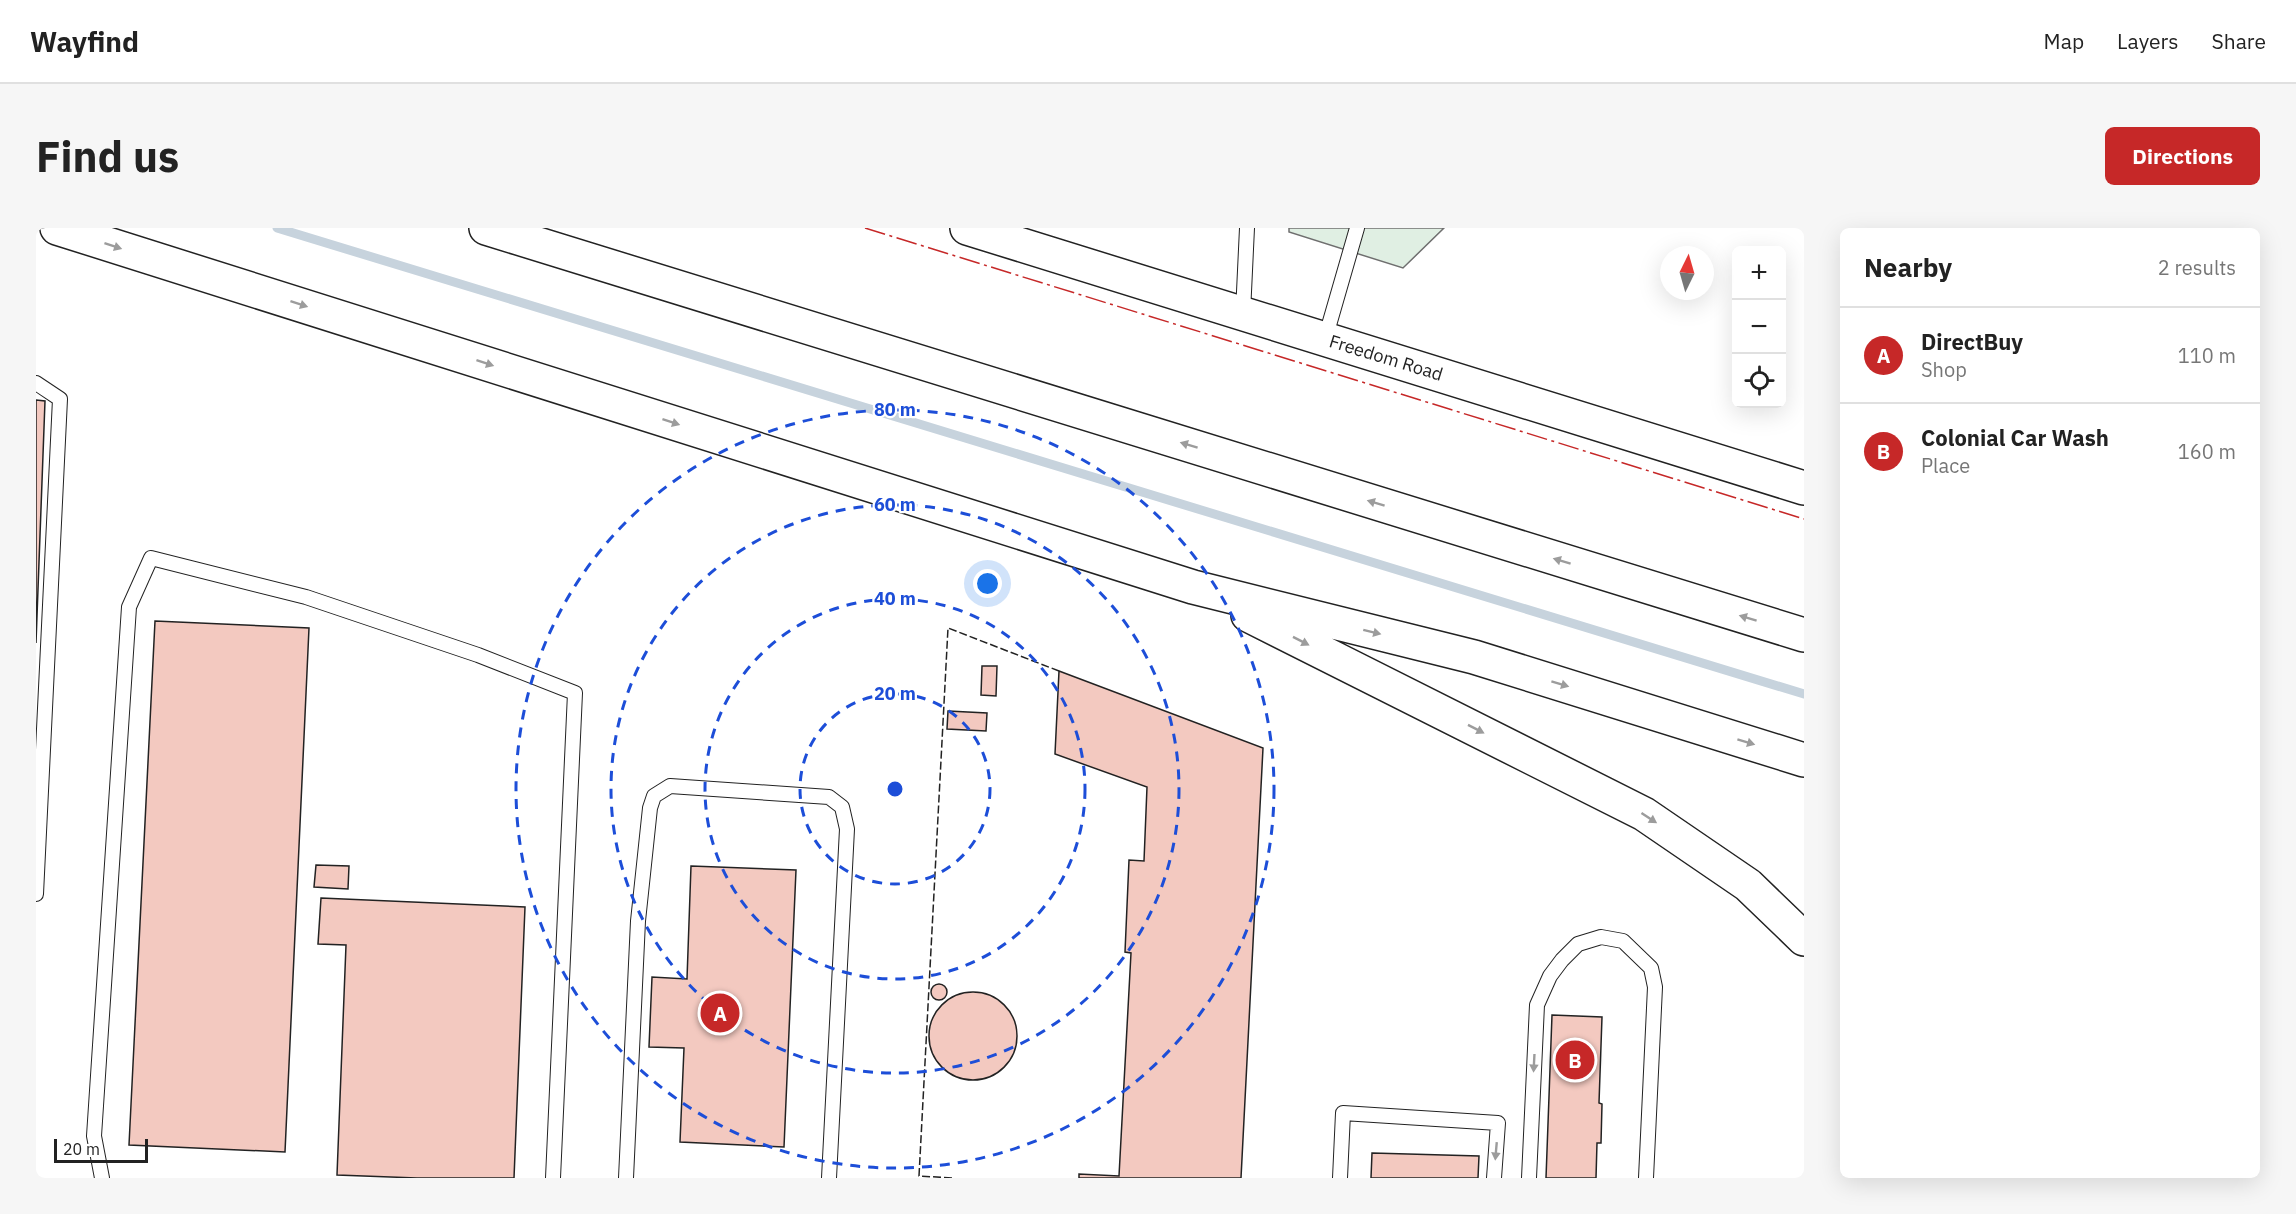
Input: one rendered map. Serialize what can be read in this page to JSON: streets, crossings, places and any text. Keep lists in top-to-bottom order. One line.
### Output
{"streets":{"main road":["Freedom Road"]},"scale_bar":"20 m","north":"top","page":{"header":"Wayfind","nav":["Map","Layers","Share"],"buttons":"Directions","title":"Find us","heading":["Nearby","2 results"],"map_buttons":["+","−"],"list":[{"mark":"A","name":"DirectBuy","note":"Shop","value":"110 m"},{"mark":"B","name":"Colonial Car Wash","note":"Place","value":"160 m"}],"pins":["A","B"],"scale":"20 m"},"rings":["80 m","60 m","40 m","20 m"]}
